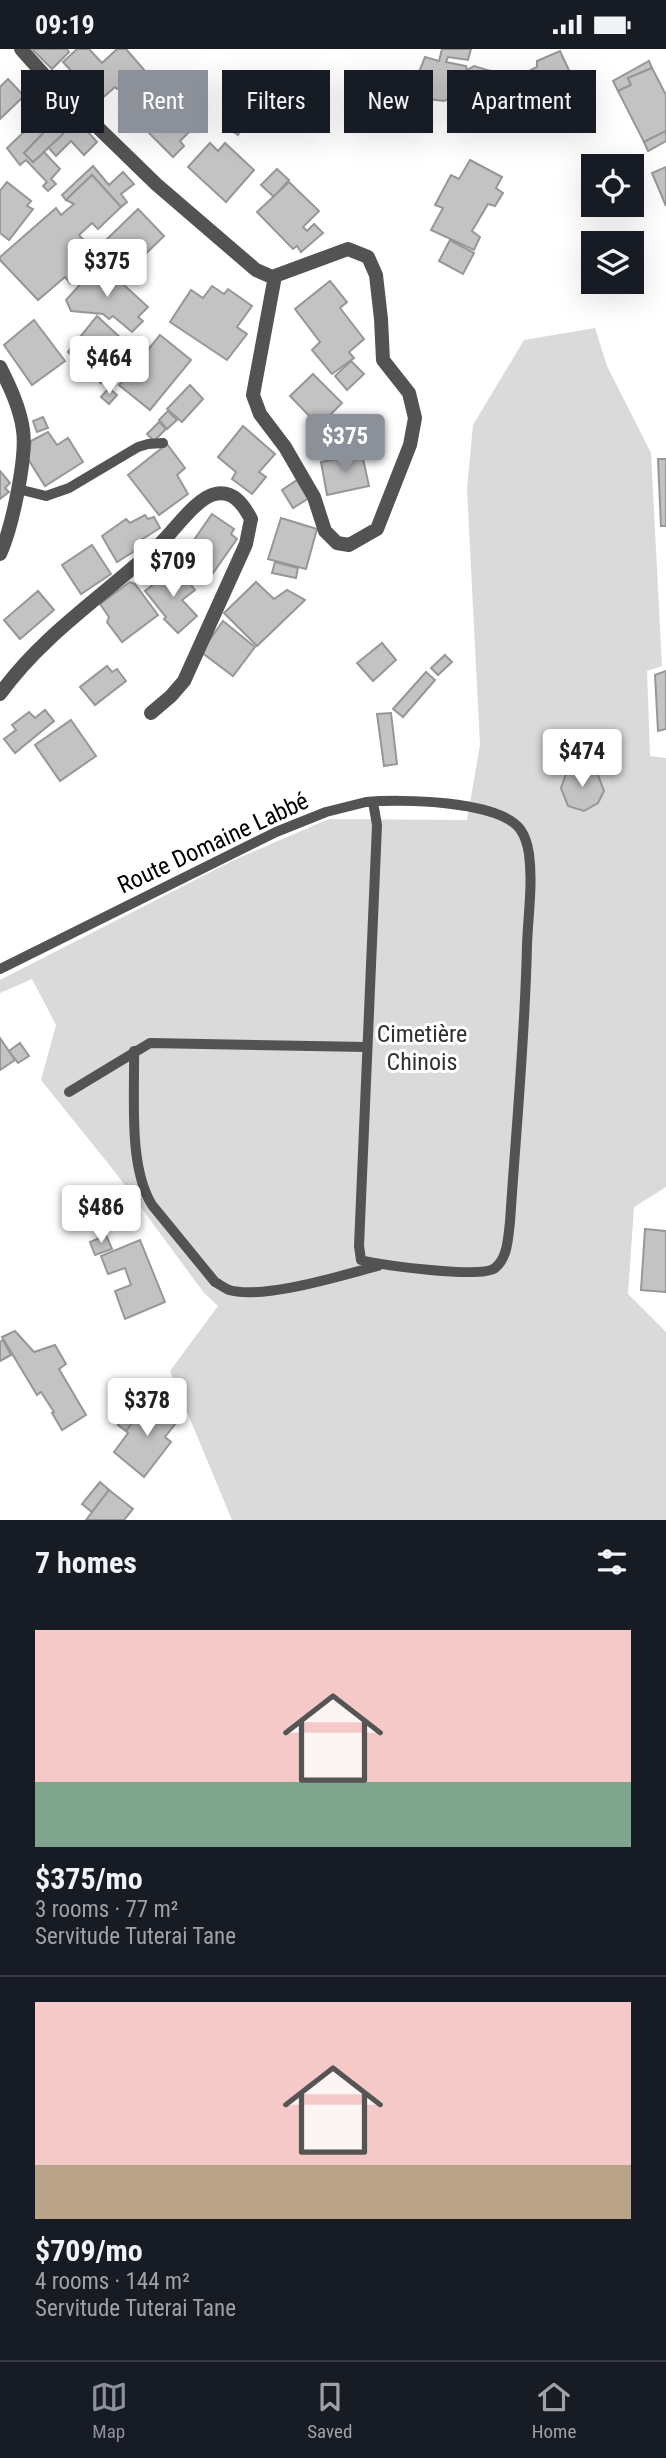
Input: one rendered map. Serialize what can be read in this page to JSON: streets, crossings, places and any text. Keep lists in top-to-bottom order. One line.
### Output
{"streets":{"lane":["Route Domaine Labbé"]},"parks":["Cimetière Chinois"],"page":{"status":"09:19","chip":["Buy","Rent","Filters","New","Apartment"],"price":["$375","$464","$375","$709","$474","$486","$378"],"heading":"7 homes","list":[{"name":"$375/mo","note":"3 rooms · 77 m² · Servitude Tuterai Tane"},{"name":"$709/mo","note":"4 rooms · 144 m² · Servitude Tuterai Tane"}],"tabs":["Map","Saved","Home"]}}
